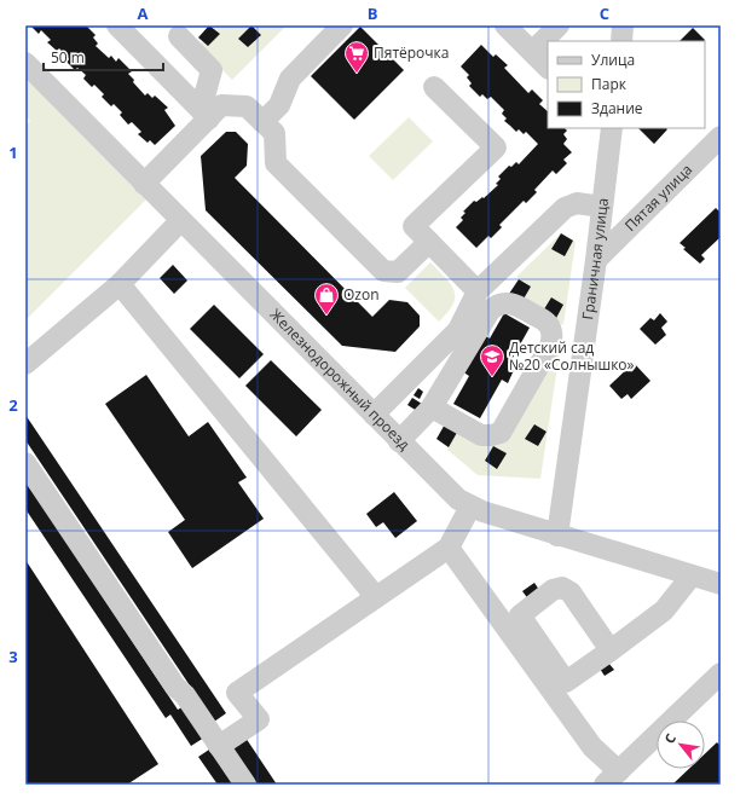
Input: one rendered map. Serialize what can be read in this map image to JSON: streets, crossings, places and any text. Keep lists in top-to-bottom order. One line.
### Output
{"streets":{"street":["Пятая улица","Граничная улица","Железнодорожный проезд"]},"crossings":[["Пятая улица","Граничная улица"],["Граничная улица","Железнодорожный проезд"]],"places":{"supermarket":["Пятёрочка"],"shop":["Ozon"],"school or university":["Детский сад №20 «Солнышко»"]},"legend":["Улица","Парк","Здание"],"scale_bar":"50 m","north":"top left","grid":{"columns":["A","B","C"],"rows":["1","2","3"]}}
